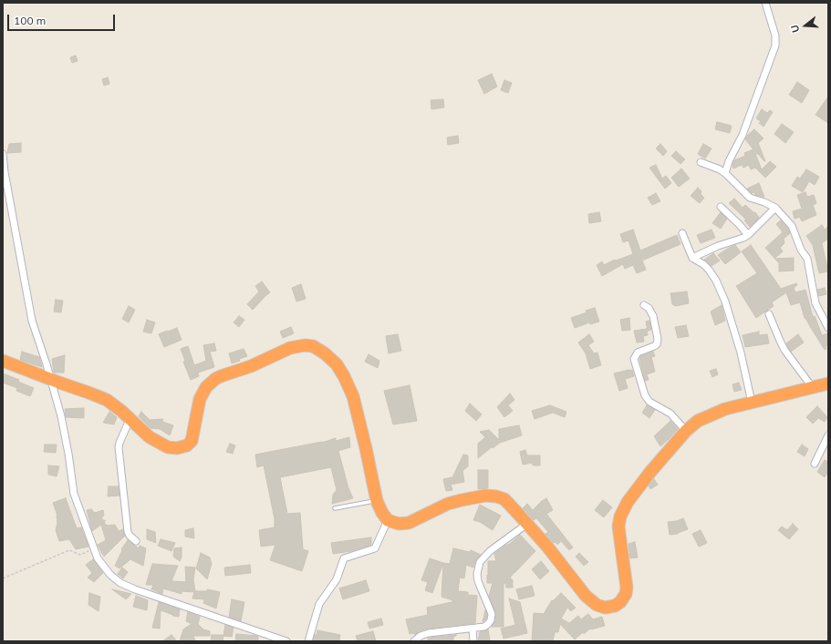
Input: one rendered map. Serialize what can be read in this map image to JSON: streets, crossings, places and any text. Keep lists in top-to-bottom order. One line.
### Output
{"scale_bar":"100 m","north":"left"}
